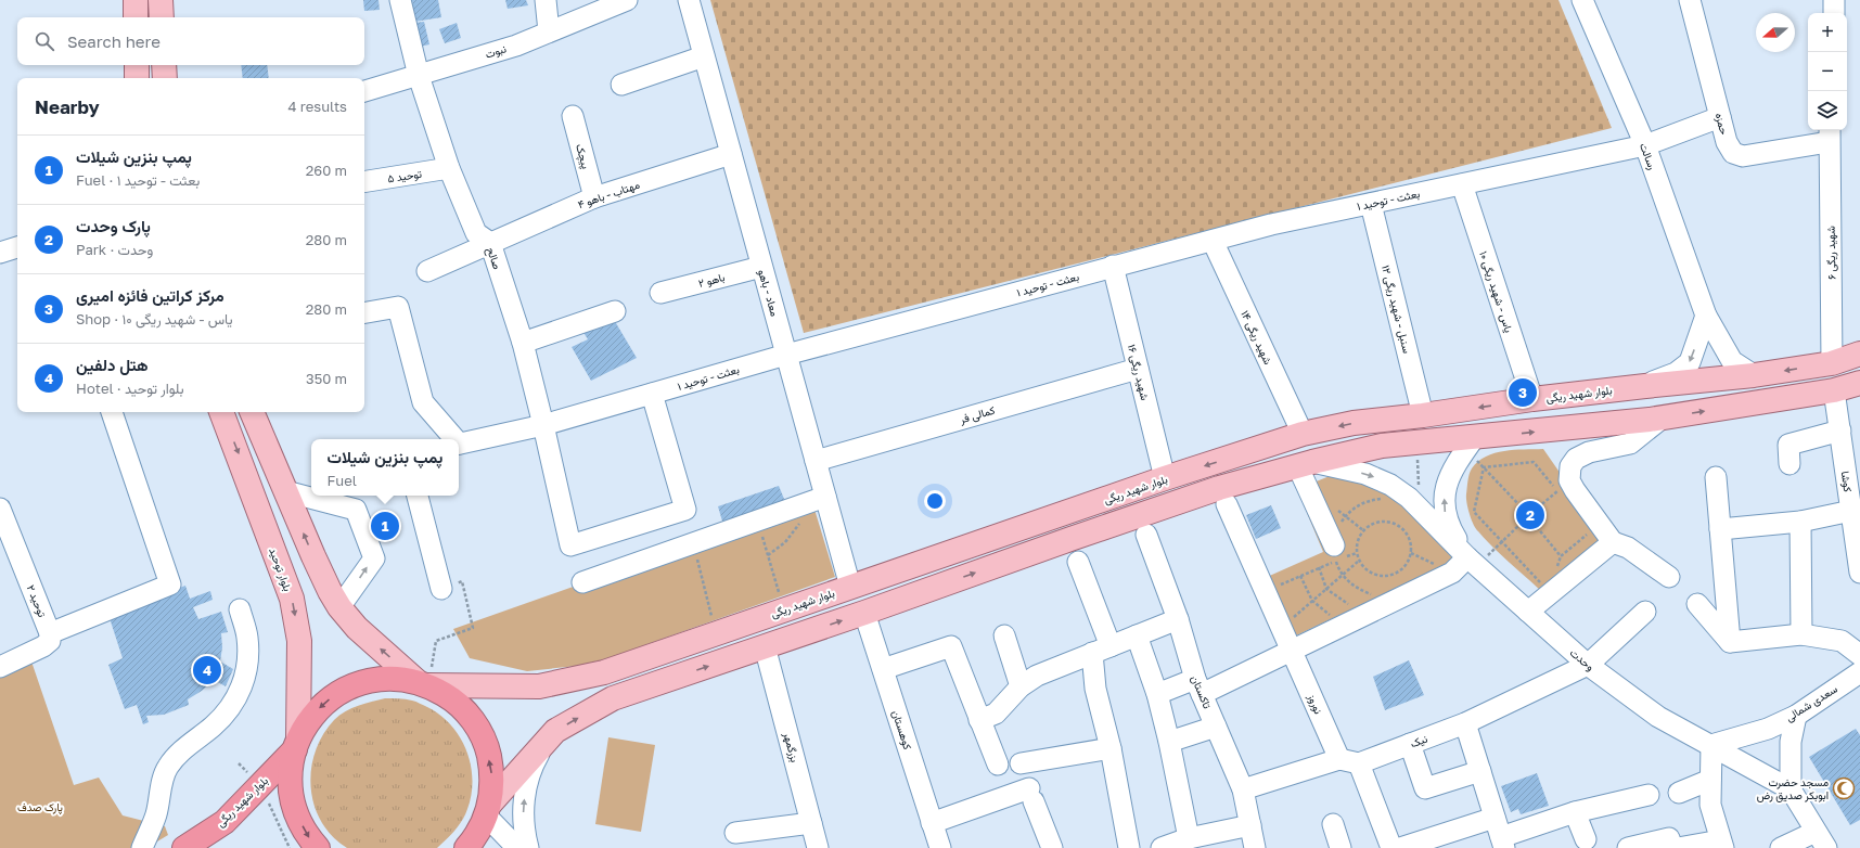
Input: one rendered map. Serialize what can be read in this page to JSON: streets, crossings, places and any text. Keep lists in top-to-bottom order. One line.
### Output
{"streets":{"highway":["بلوار شهید ریگی"],"main road":["بلوار توحید"],"street":["نبوت","حمزه","پیچک","رسالت","توحید ۵","مهتاب - باهو ۴","بعثت - توحید ۱","شهید ریگی ۶","صالح","باهو ۲","یاس - شهید ریگی ۱۰","معاد - باهو","سنبل - شهید ریگی ۱۲","شهید ریگی ۱۴","شهید ریگی ۱۶","کمالی فر","کوشا","توحید ۲","وحدت","تاکستان","سعدی شمالی","نوروز","کوهستان","نیک","بزرگمهر"]},"crossings":[["نبوت","صالح"],["حمزه","بعثت - توحید ۱"],["حمزه","شهید ریگی ۶"],["پیچک","مهتاب - باهو ۴"],["رسالت","بعثت - توحید ۱"],["رسالت","بلوار شهید ریگی"],["توحید ۵","صالح"],["مهتاب - باهو ۴","صالح"],["مهتاب - باهو ۴","معاد - باهو"],["بعثت - توحید ۱","صالح"],["بعثت - توحید ۱","یاس - شهید ریگی ۱۰"],["بعثت - توحید ۱","معاد - باهو"],["بعثت - توحید ۱","سنبل - شهید ریگی ۱۲"],["بعثت - توحید ۱","شهید ریگی ۱۴"],["بعثت - توحید ۱","شهید ریگی ۱۶"],["شهید ریگی ۶","بلوار شهید ریگی"],["باهو ۲","معاد - باهو"],["یاس - شهید ریگی ۱۰","بلوار شهید ریگی"],["معاد - باهو","بلوار شهید ریگی"],["معاد - باهو","کمالی فر"],["سنبل - شهید ریگی ۱۲","بلوار شهید ریگی"],["شهید ریگی ۱۴","بلوار شهید ریگی"],["شهید ریگی ۱۶","بلوار شهید ریگی"],["شهید ریگی ۱۶","کمالی فر"],["بلوار شهید ریگی","بلوار توحید"],["وحدت","سعدی شمالی"],["وحدت","نیک"],["تاکستان","نیک"],["نوروز","نیک"]],"parks":["پارک صدف"],"places":{"mosque":["مسجد حضرت ابوبکر صدیق رض"]},"north":"left","page":{"map_buttons":["+","−"],"search":"Search here","heading":["Nearby","4 results"],"list":[{"mark":"1","name":"پمپ بنزین شیلات","note":"Fuel · بعثت - توحید ۱","value":"260 m"},{"mark":"2","name":"پارک وحدت","note":"Park · وحدت","value":"280 m"},{"mark":"3","name":"مرکز کراتین فائزه امیری","note":"Shop · یاس - شهید ریگی ۱۰","value":"280 m"},{"mark":"4","name":"هتل دلفین","note":"Hotel · بلوار توحید","value":"350 m"}],"pins":["3","2","1","4"],"popup":["پمپ بنزین شیلات","Fuel"]}}
